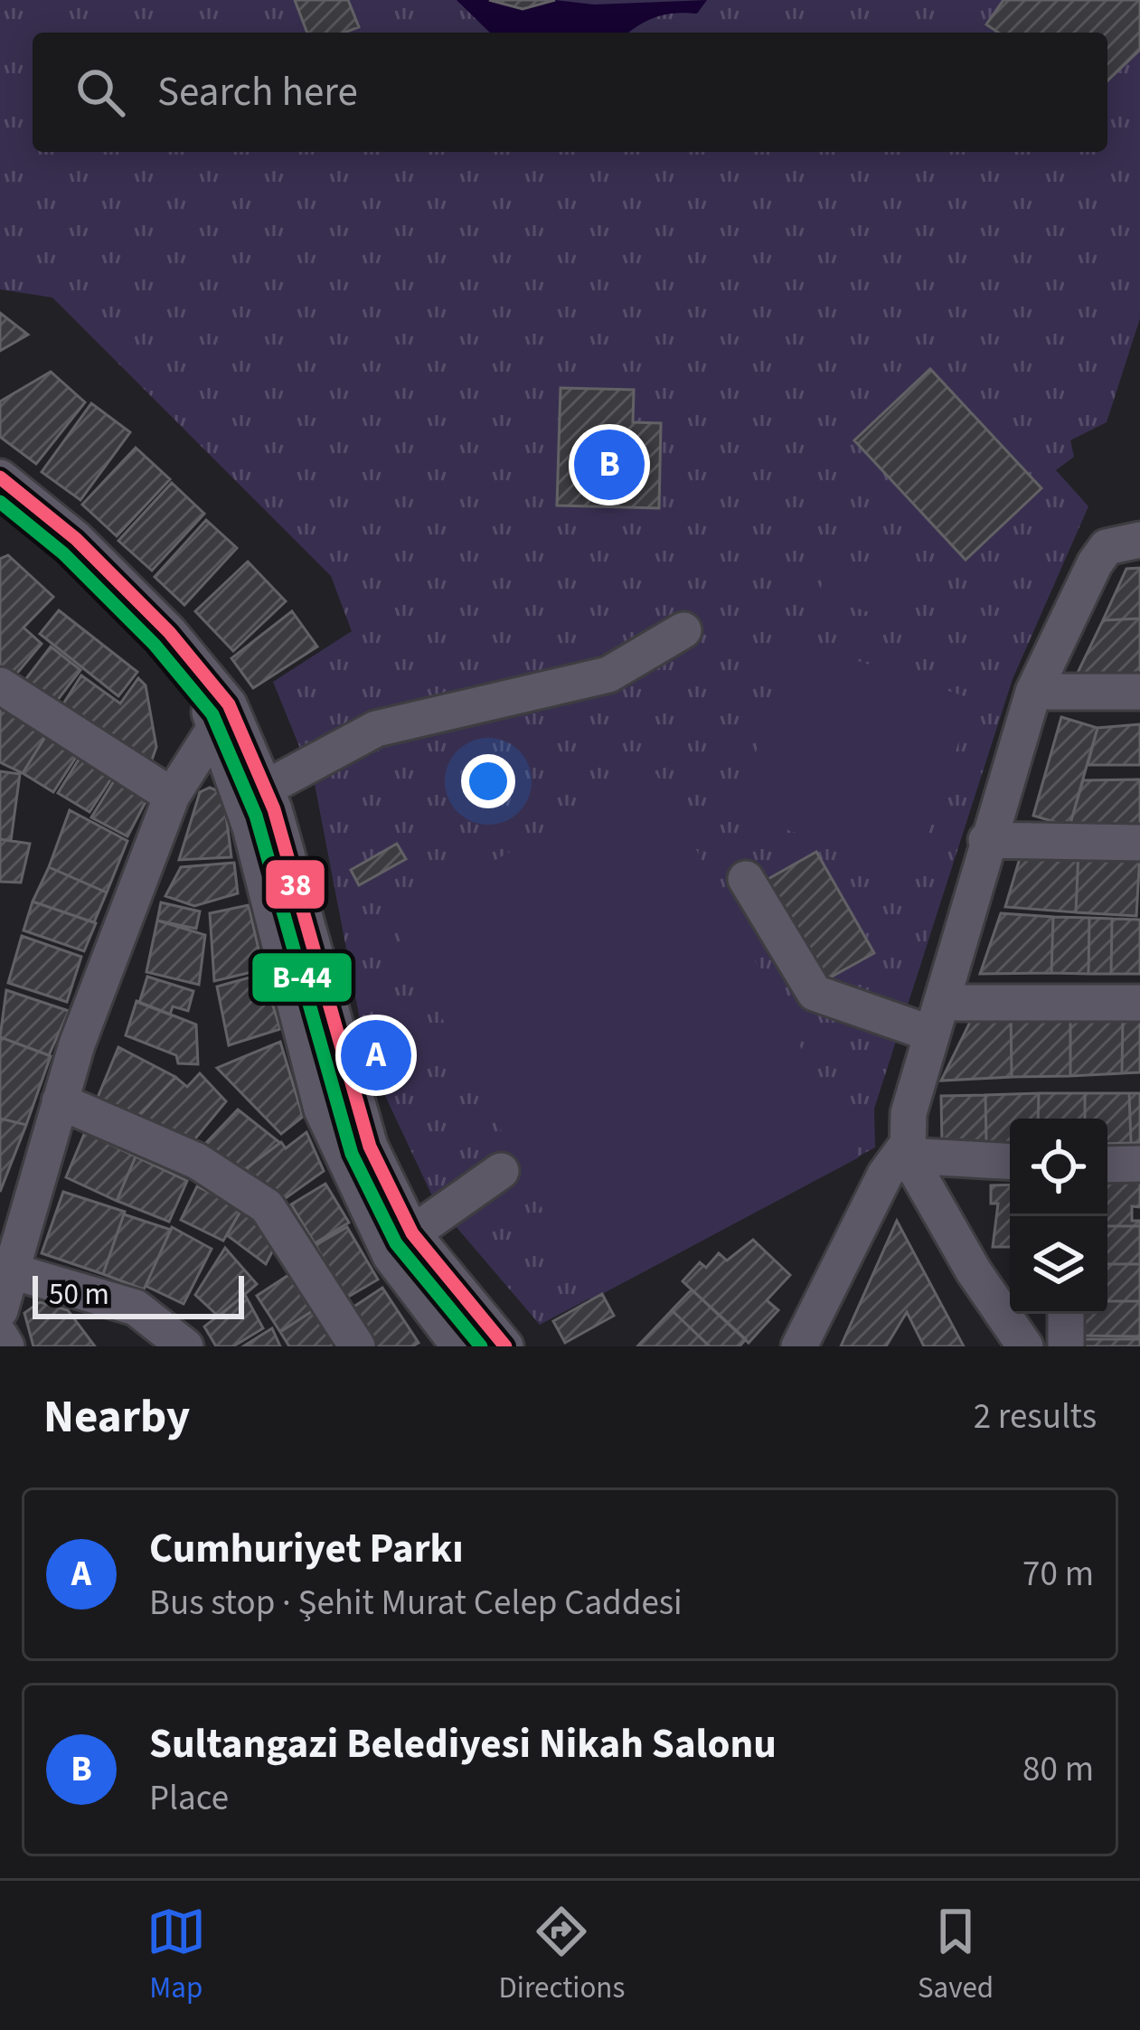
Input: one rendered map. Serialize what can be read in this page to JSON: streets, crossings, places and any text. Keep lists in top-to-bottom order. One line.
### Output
{"lines":["transit line 38","transit line B-44"],"scale_bar":"50 m","page":{"search":"Search here","pins":["B","A"],"scale":"50 m","heading":["Nearby","2 results"],"list":[{"mark":"A","name":"Cumhuriyet Parkı","note":"Bus stop · Şehit Murat Celep Caddesi","value":"70 m"},{"mark":"B","name":"Sultangazi Belediyesi Nikah Salonu","note":"Place","value":"80 m"}],"nav":["Map","Directions","Saved"]}}
